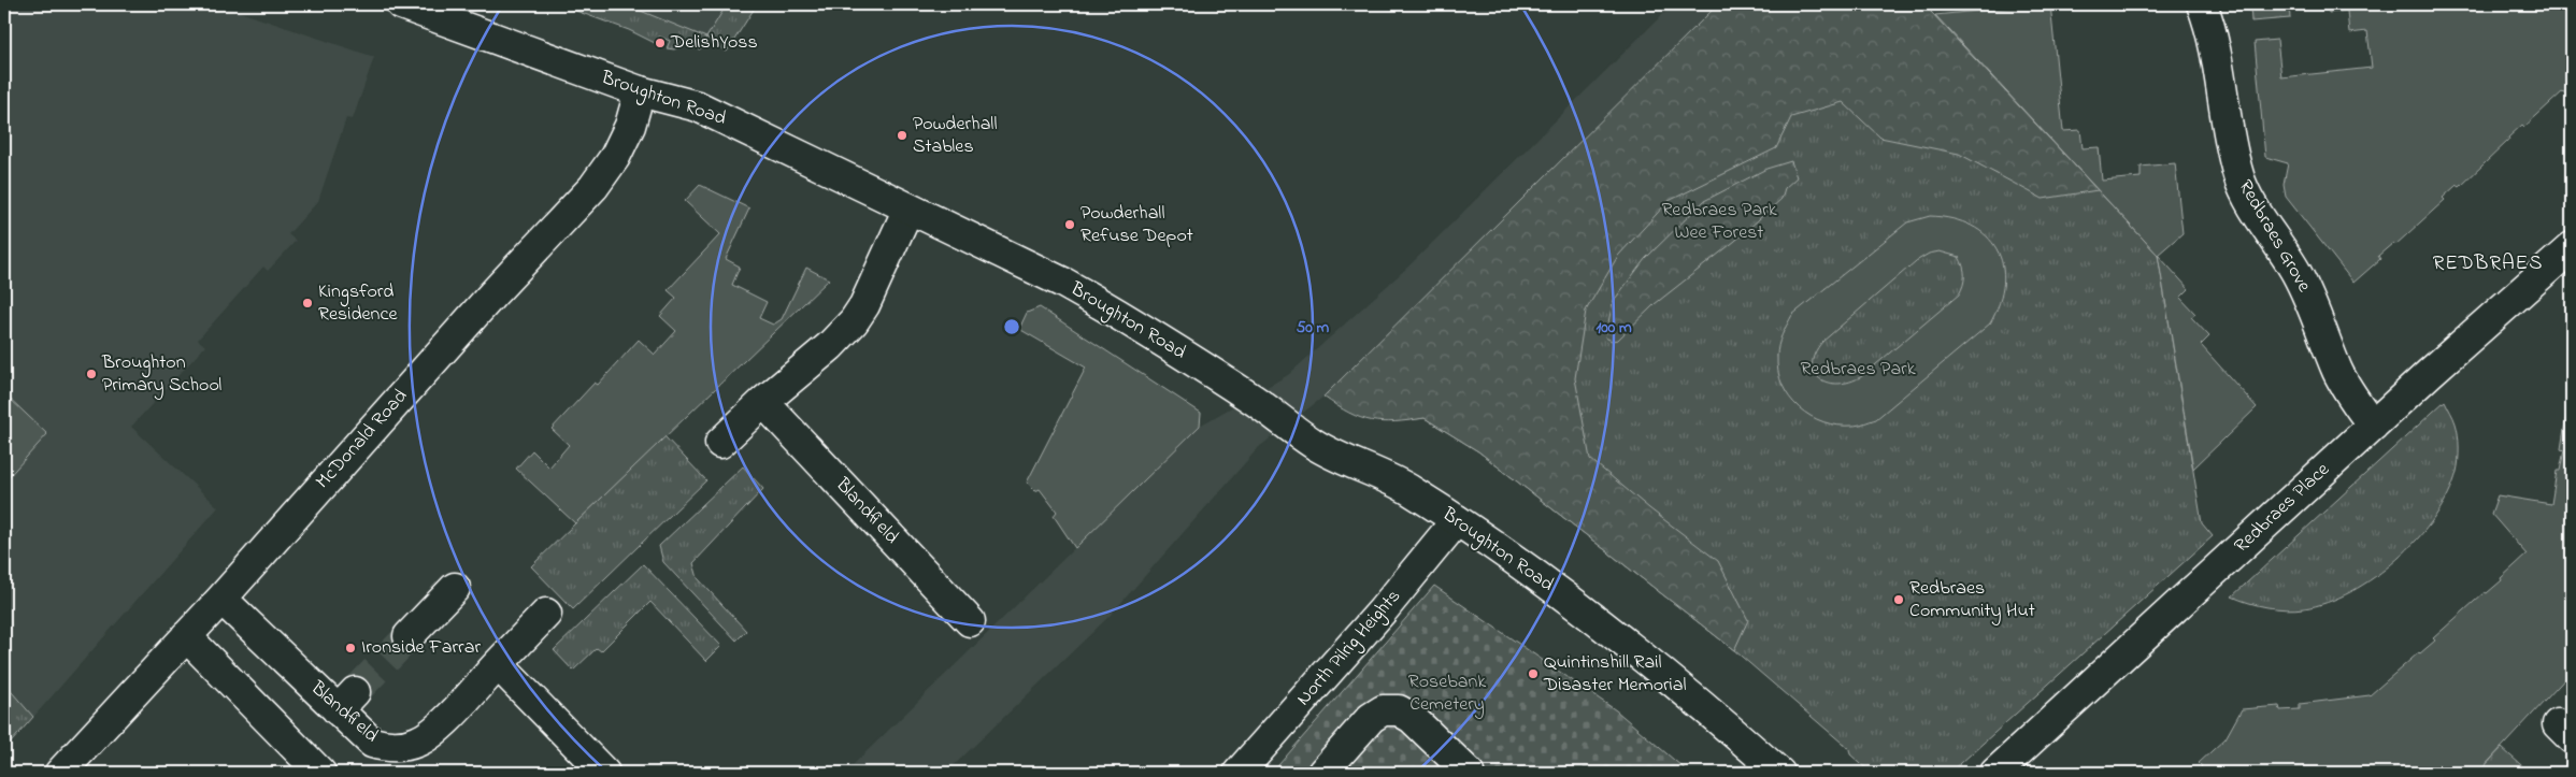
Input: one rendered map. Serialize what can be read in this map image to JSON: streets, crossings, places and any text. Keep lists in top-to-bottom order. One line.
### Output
{"streets":{"street":["Broughton Road","Redbraes Grove","McDonald Road","Redbraes Place","Blandfield","North Pilrig Heights"]},"crossings":[["Broughton Road","McDonald Road"],["Broughton Road","North Pilrig Heights"],["Redbraes Grove","Redbraes Place"],["McDonald Road","Blandfield"]],"districts":["REDBRAES"],"parks":["Redbraes Park Wee Forest","Redbraes Park","Rosebank Cemetery"],"places":["DelishYoss","Powderhall Stables","Powderhall Refuse Depot","Kingsford Residence","Broughton Primary School","Redbraes Community Hut","Ironside Farrar","Quintinshill Rail Disaster Memorial"],"rings":["50 m","100 m"]}
